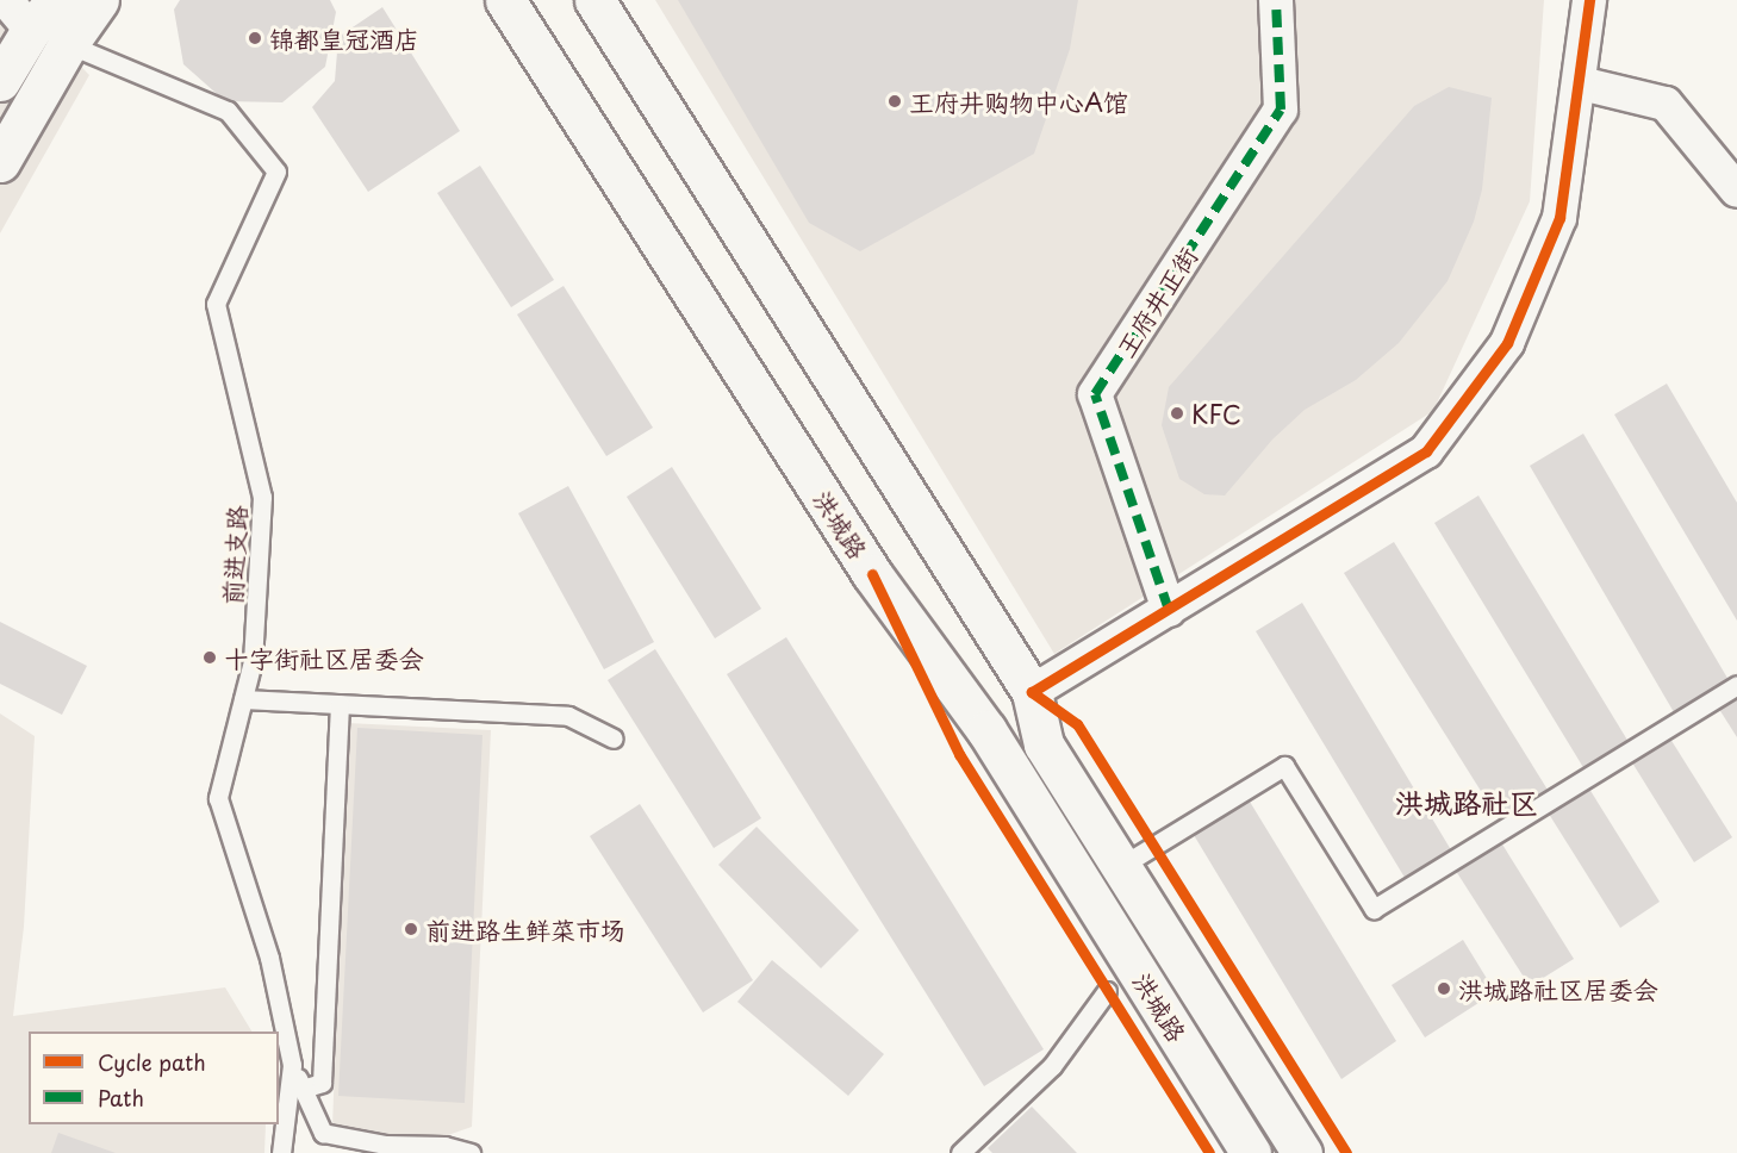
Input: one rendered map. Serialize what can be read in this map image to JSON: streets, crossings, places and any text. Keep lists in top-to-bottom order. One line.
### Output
{"streets":{"main road":["洪城路"],"street":["王府井正街"],"lane":["前进支路"]},"districts":["洪城路社区"],"places":["锦都皇冠酒店","王府井购物中心A馆","KFC","十字街社区居委会","前进路生鲜菜市场","洪城路社区居委会"],"legend":["Cycle path","Path"]}
